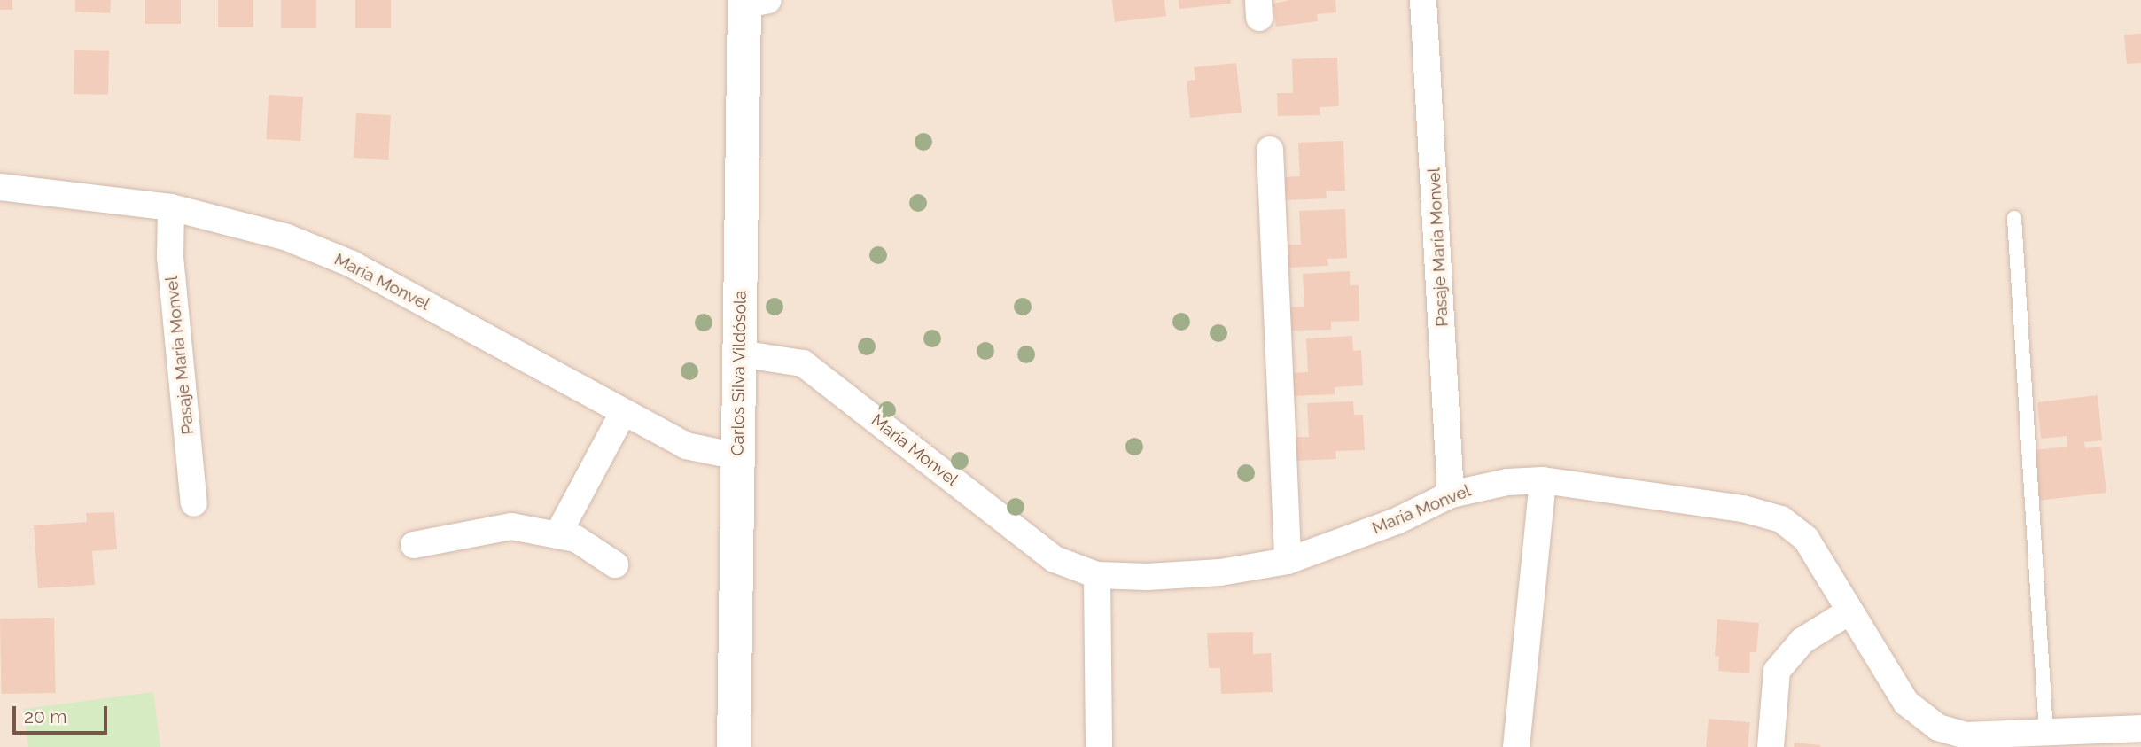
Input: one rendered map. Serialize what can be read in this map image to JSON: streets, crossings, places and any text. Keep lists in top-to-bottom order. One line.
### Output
{"streets":{"street":["Pasaje María Monvel","María Monvel","Carlos Silva Vildósola"]},"crossings":[["Pasaje María Monvel","María Monvel"],["María Monvel","Carlos Silva Vildósola"]],"scale_bar":"20 m"}
